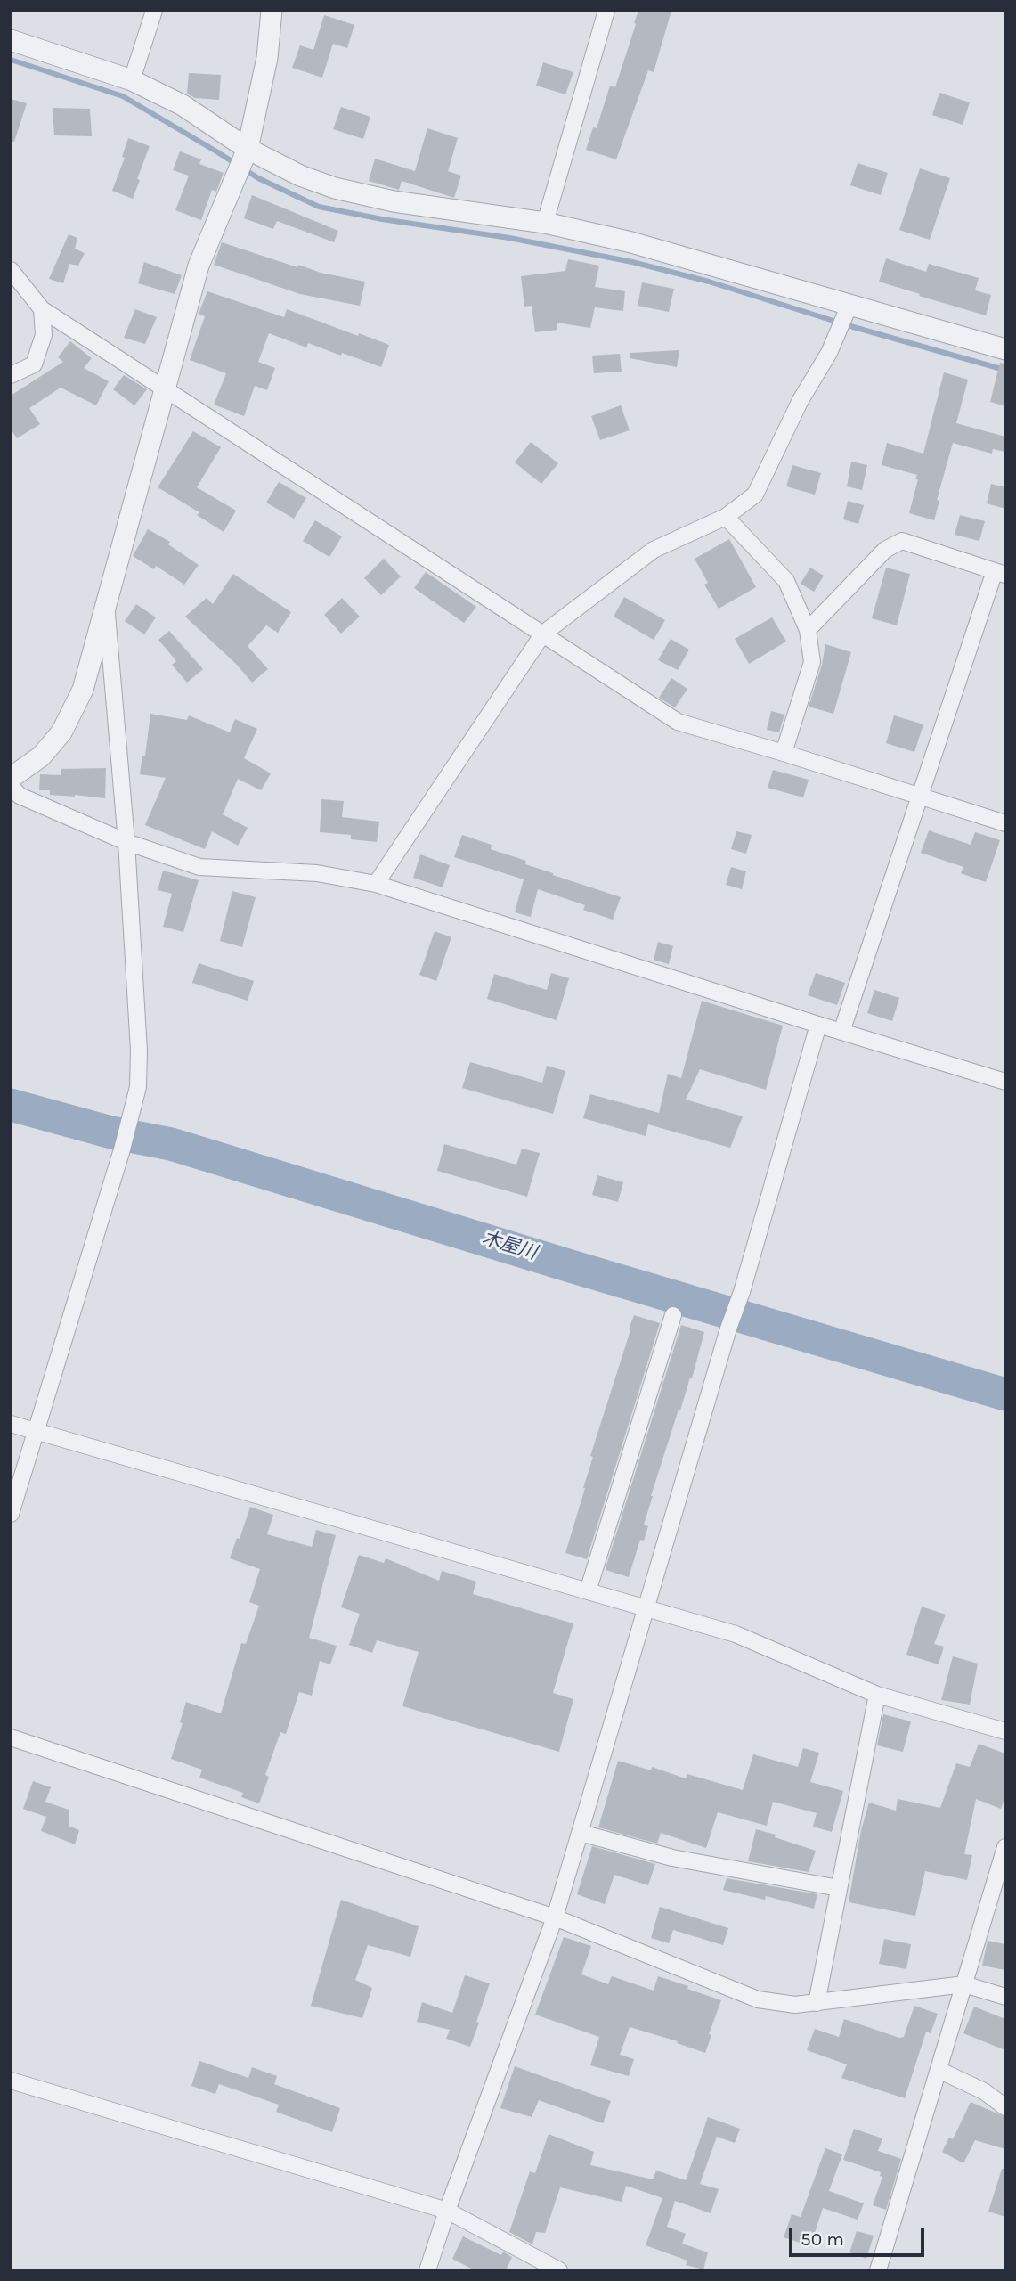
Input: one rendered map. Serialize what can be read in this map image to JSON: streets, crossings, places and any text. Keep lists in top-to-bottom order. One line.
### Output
{"water":["木屋川"],"scale_bar":"50 m"}
